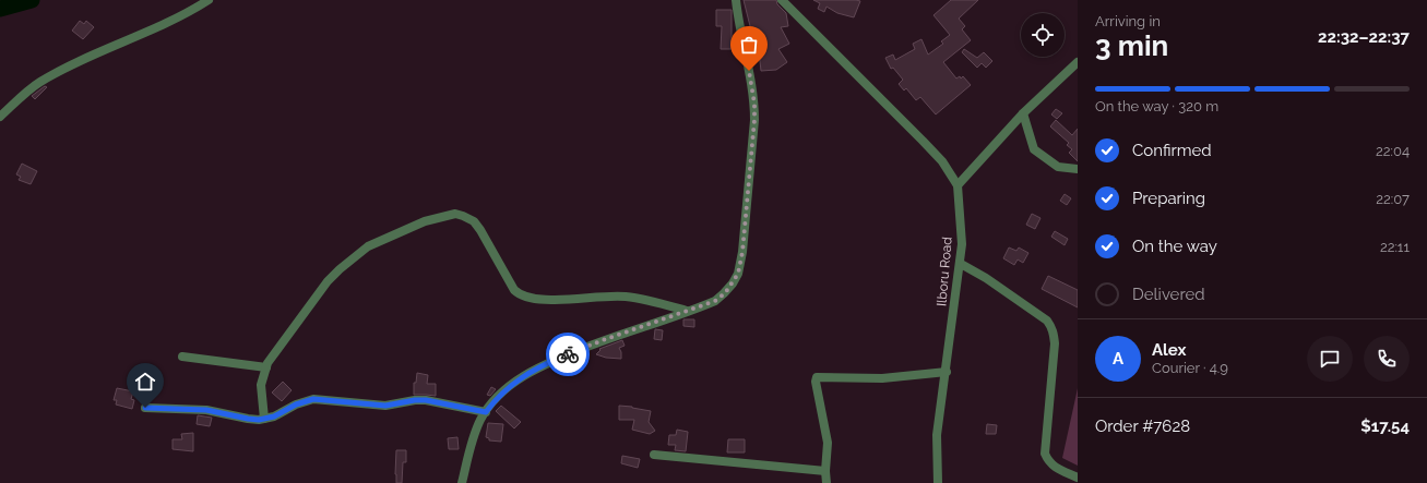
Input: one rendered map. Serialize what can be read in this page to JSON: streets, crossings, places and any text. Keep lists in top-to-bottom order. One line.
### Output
{"streets":{"street":["Ilboru Road"]},"page":{"heading":["3 min","Arriving in","22:32–22:37"],"panel":["Alex","Courier · 4.9","Order #7628","$17.54"],"bar":"On the way · 320 m","list":[["Confirmed","22:04"],["Preparing","22:07"],["On the way","22:11"],"Delivered"],"round":"A"}}
